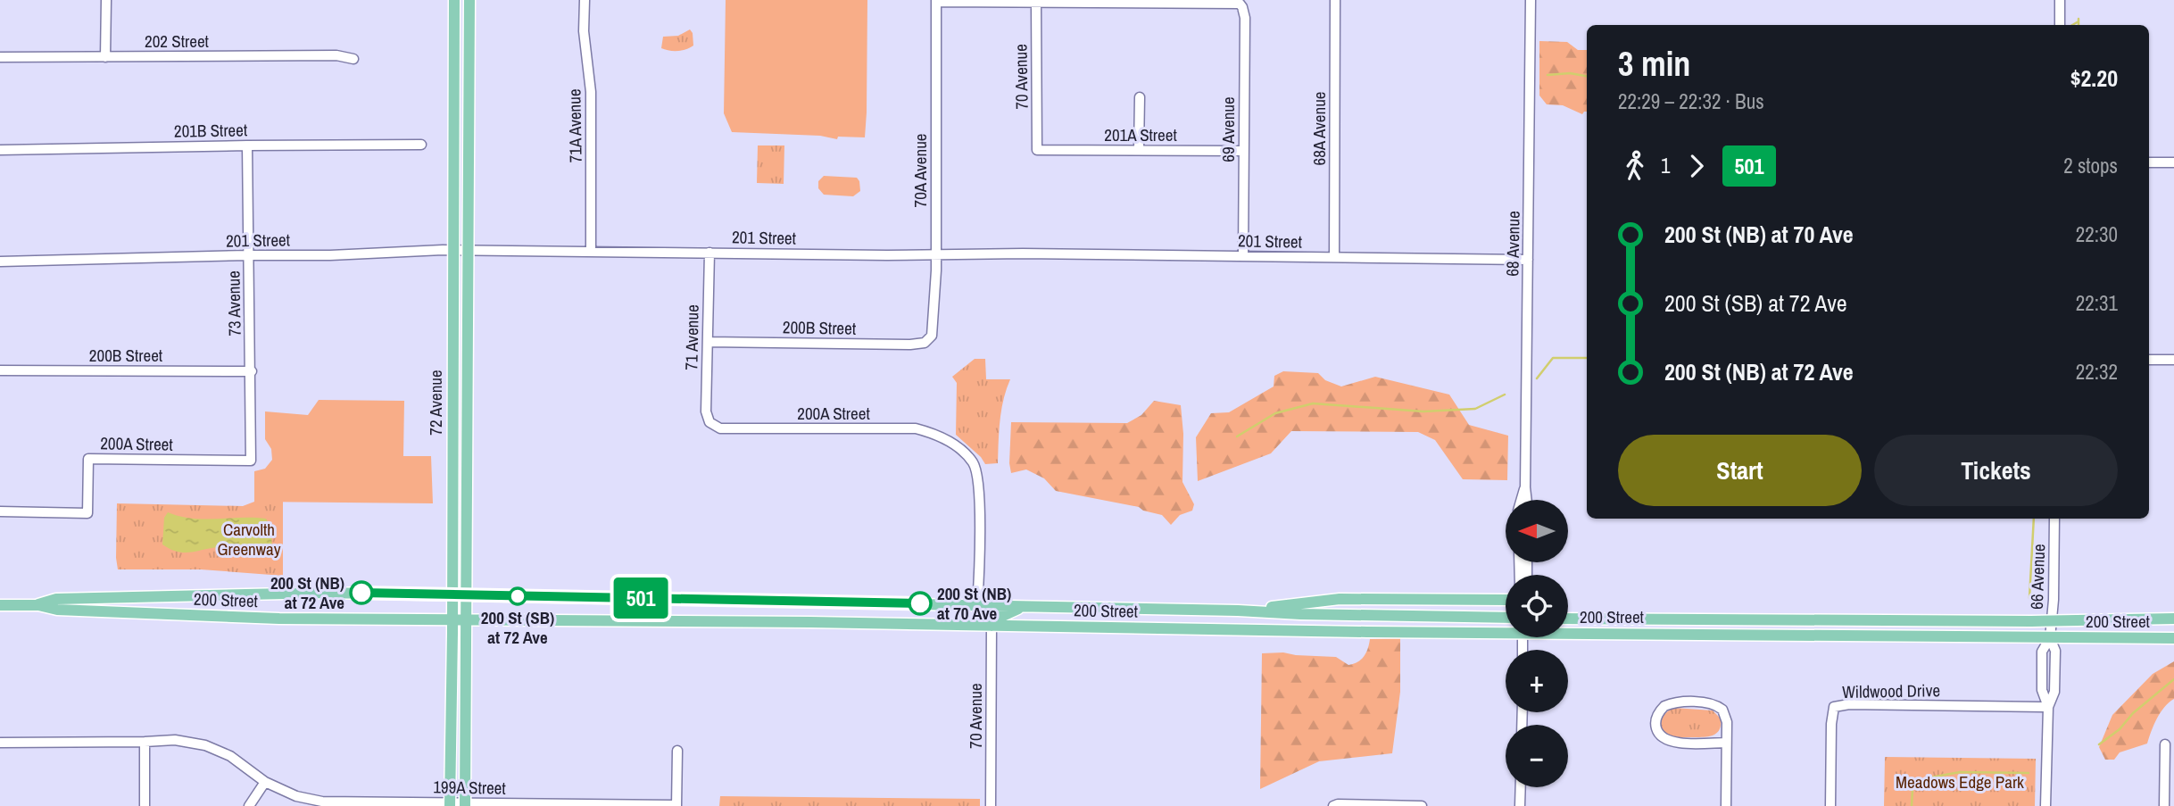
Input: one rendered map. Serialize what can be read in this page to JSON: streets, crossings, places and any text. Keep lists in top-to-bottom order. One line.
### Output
{"streets":{"main road":["72 Avenue","200 Street"],"street":["202 Street","70 Avenue","71A Avenue","68A Avenue","69 Avenue","201B Street","201A Street","70A Avenue","201 Street","68 Avenue","73 Avenue","200B Street","71 Avenue","200A Street","66 Avenue","Wildwood Drive","199A Street"]},"crossings":[["70 Avenue","69 Avenue"],["70 Avenue","201A Street"],["70 Avenue","200 Street"],["71A Avenue","201 Street"],["68A Avenue","201 Street"],["69 Avenue","201A Street"],["69 Avenue","201 Street"],["201B Street","73 Avenue"],["70A Avenue","201 Street"],["70A Avenue","200B Street"],["201 Street","68 Avenue"],["201 Street","73 Avenue"],["201 Street","71 Avenue"],["201 Street","72 Avenue"],["73 Avenue","200B Street"],["73 Avenue","200A Street"],["200B Street","71 Avenue"],["71 Avenue","200A Street"],["72 Avenue","200 Street"],["72 Avenue","199A Street"],["200A Street","200 Street"],["66 Avenue","200 Street"],["66 Avenue","Wildwood Drive"]],"parks":["Carvolth Greenway","Meadows Edge Park"],"places":["200 St (NB) at 72 Ave","200 St (SB) at 72 Ave","200 St (NB) at 70 Ave"],"lines":["bus line 501"],"north":"left","page":{"on_map":"501","heading":["3 min","22:29 – 22:32 · Bus","$2.20"],"legs":["1","501","2 stops"],"list":[{"name":"200 St (NB) at 70 Ave","value":"22:30"},{"name":"200 St (SB) at 72 Ave","value":"22:31"},{"name":"200 St (NB) at 72 Ave","value":"22:32"}],"buttons":["Start","Tickets"],"map_buttons":["+","−"]}}
